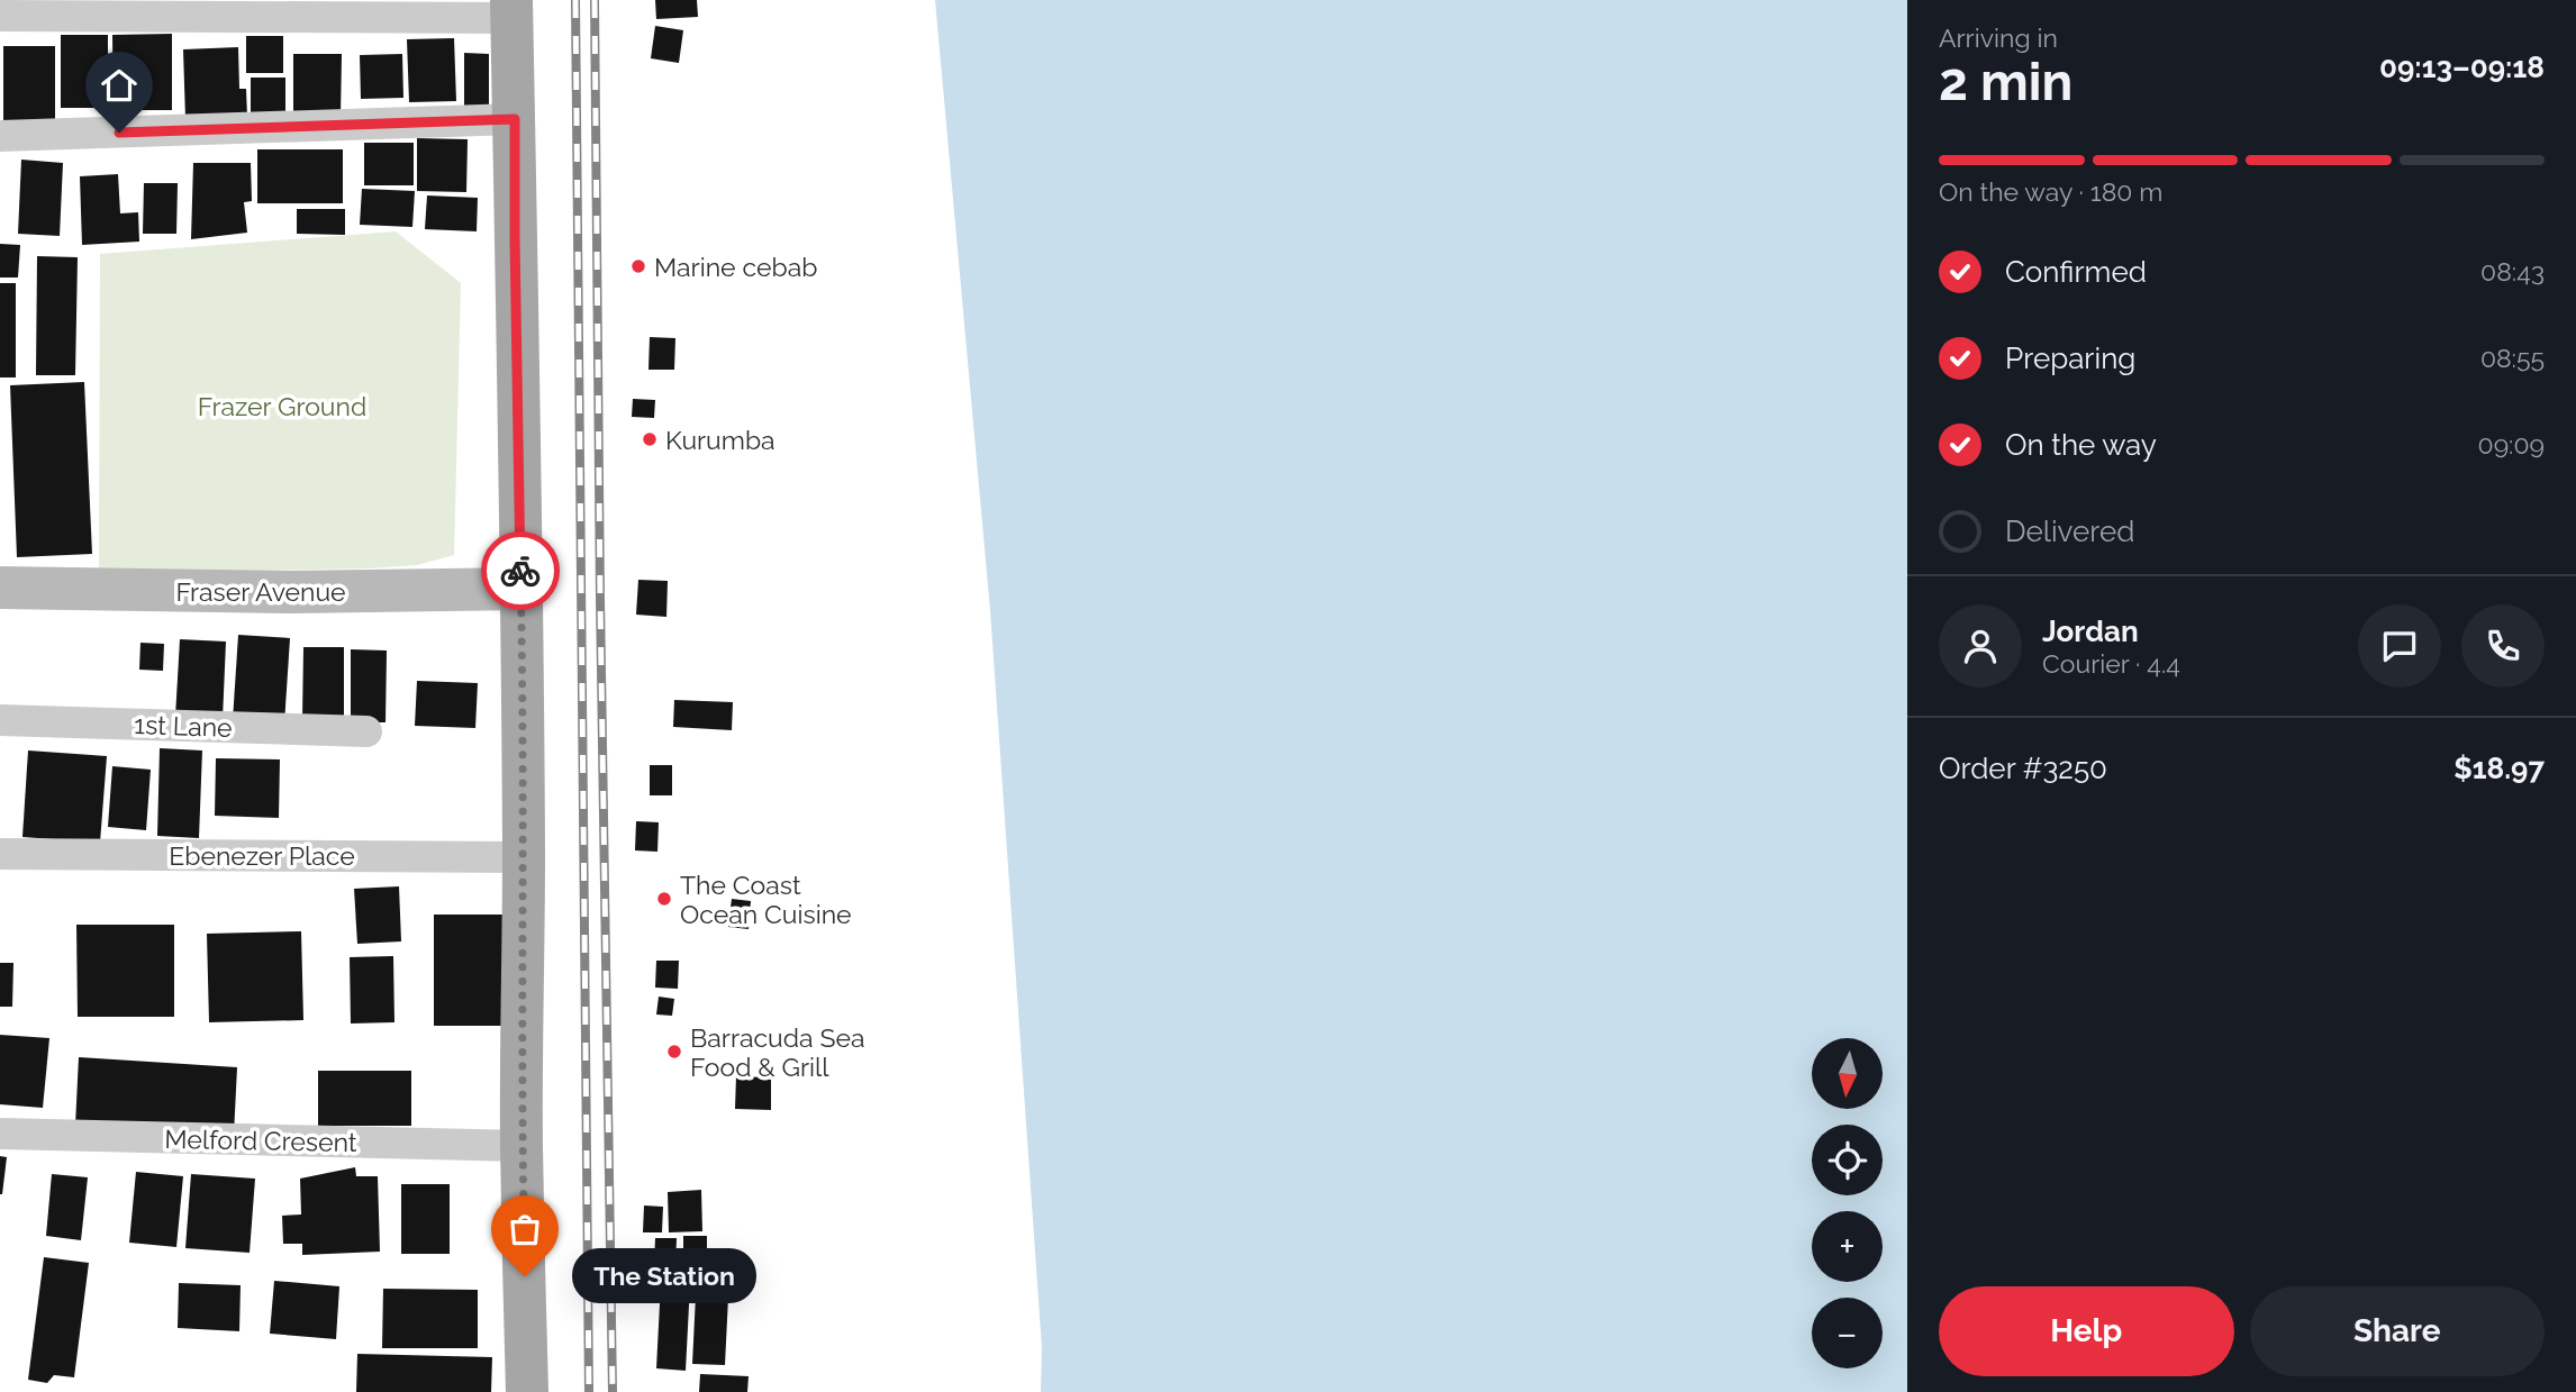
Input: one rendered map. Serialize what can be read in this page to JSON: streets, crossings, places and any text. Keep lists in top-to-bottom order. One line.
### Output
{"streets":{"street":["Fraser Avenue","1st Lane","Ebenezer Place","Melford Cresent"]},"parks":["Frazer Ground"],"places":["Marine cebab","Kurumba","The Coast Ocean Cuisine","Barracuda Sea Food & Grill","The Station"],"north":"bottom","page":{"heading":["2 min","Arriving in","09:13–09:18"],"panel":["Jordan","Courier · 4.4","Order #3250","$18.97"],"bar":"On the way · 180 m","list":[["Confirmed","08:43"],["Preparing","08:55"],["On the way","09:09"],"Delivered"],"map_buttons":["+","−"],"bubble":"The Station","buttons":["Help","Share"]}}
